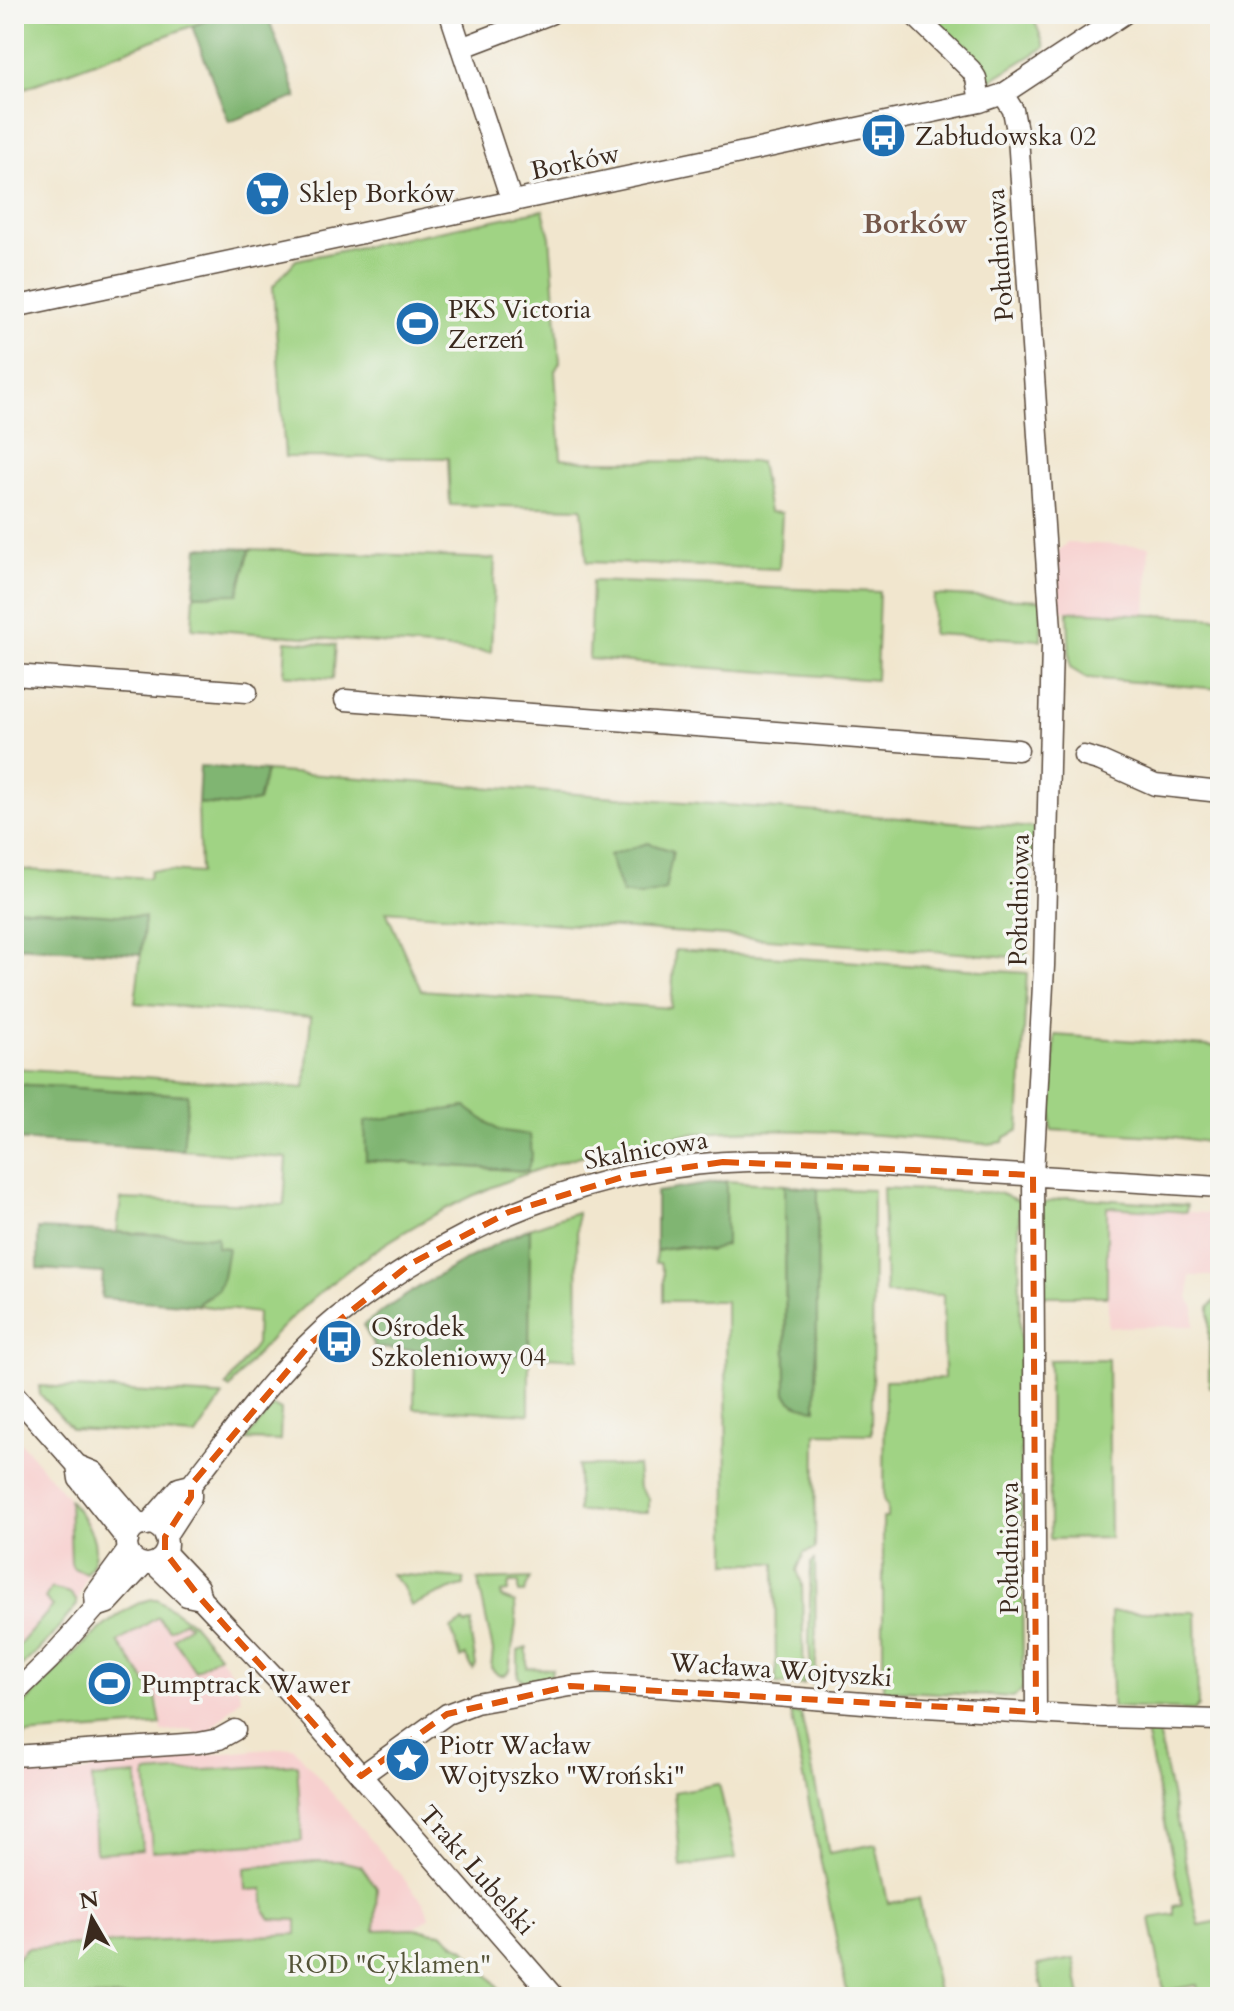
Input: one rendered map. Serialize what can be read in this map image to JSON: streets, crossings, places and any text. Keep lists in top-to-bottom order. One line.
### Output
{"streets":{"street":["Borków","Południowa","Skalnicowa","Wacława Wojtyszki","Trakt Lubelski"]},"crossings":[["Borków","Południowa"],["Południowa","Skalnicowa"],["Południowa","Wacława Wojtyszki"],["Skalnicowa","Trakt Lubelski"],["Wacława Wojtyszki","Trakt Lubelski"]],"districts":["Borków"],"parks":["ROD \"Cyklamen\""],"places":{"bus stop":["Zabłudowska 02","Ośrodek Szkoleniowy 04"],"supermarket":["Sklep Borków"],"sports":["PKS Victoria Zerzeń","Pumptrack Wawer"],"place":["Piotr Wacław Wojtyszko \"Wroński\""]},"north":"top"}
